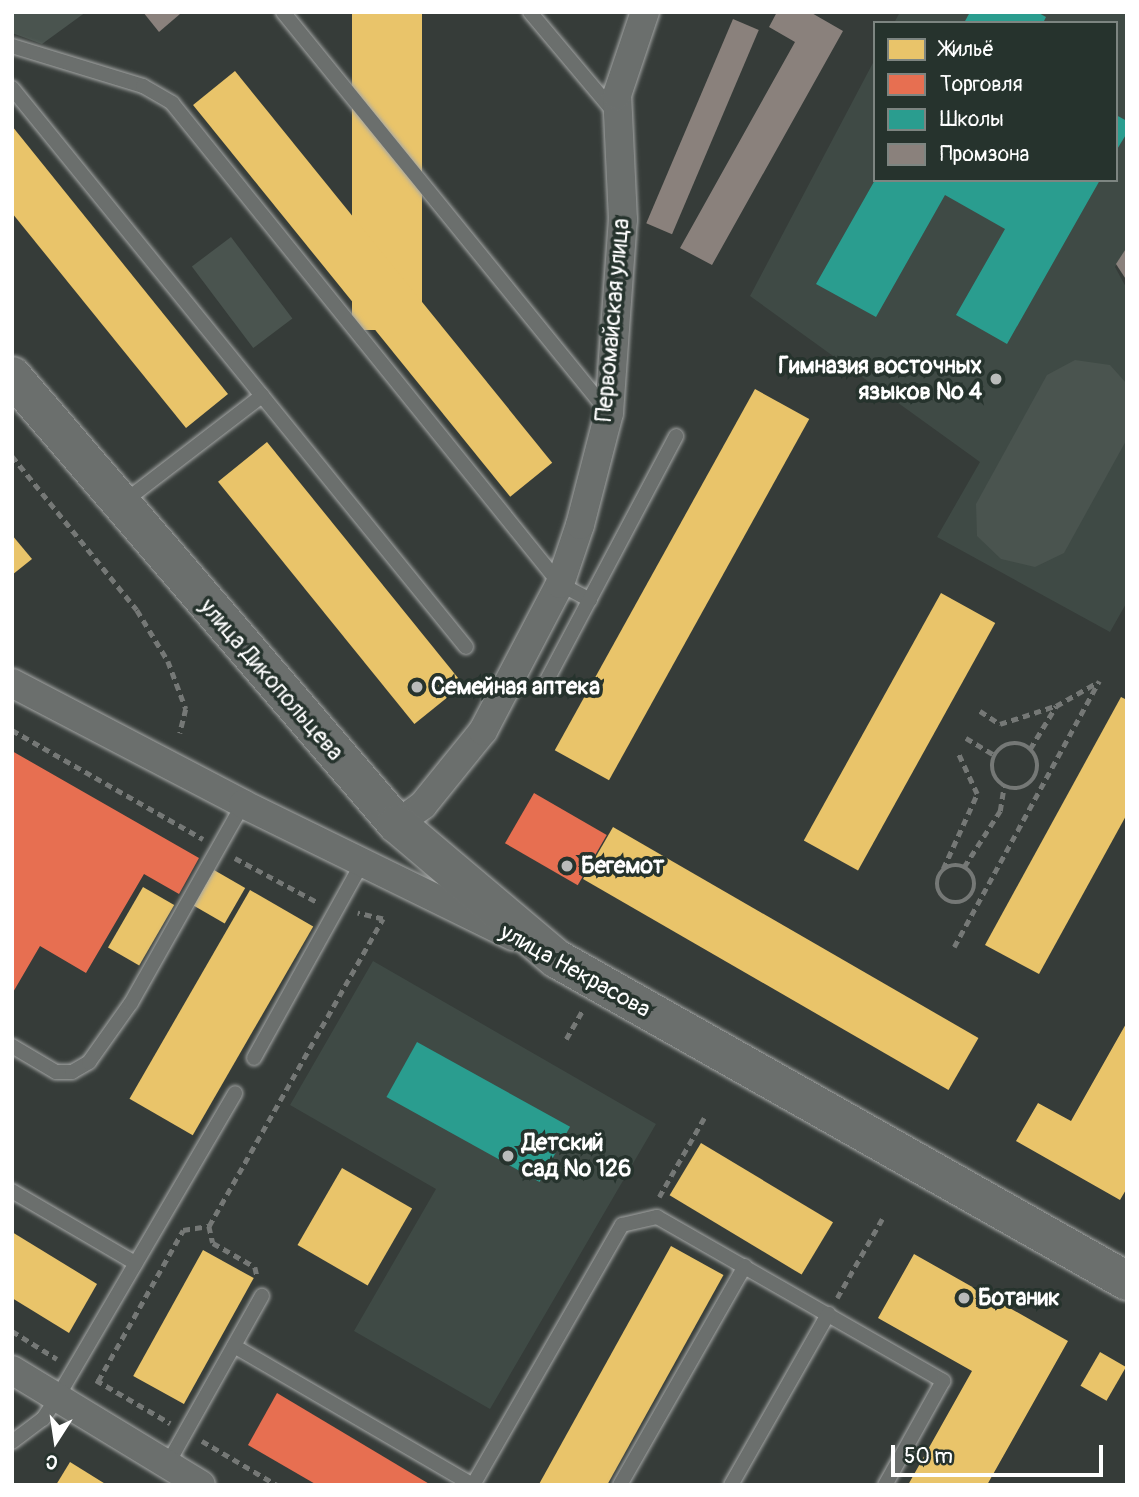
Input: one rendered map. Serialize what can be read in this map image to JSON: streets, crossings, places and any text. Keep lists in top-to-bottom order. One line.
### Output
{"streets":{"main road":["улица Дикопольцева","улица Некрасова"],"street":["Первомайская улица"]},"crossings":[["Первомайская улица","улица Дикопольцева"],["улица Дикопольцева","улица Некрасова"]],"places":["Гимназия восточных языков № 4","Семейная аптека","Бегемот","Детский сад № 126","Ботаник"],"legend":["Жильё","Торговля","Школы","Промзона"],"scale_bar":"50 m","north":"bottom"}
